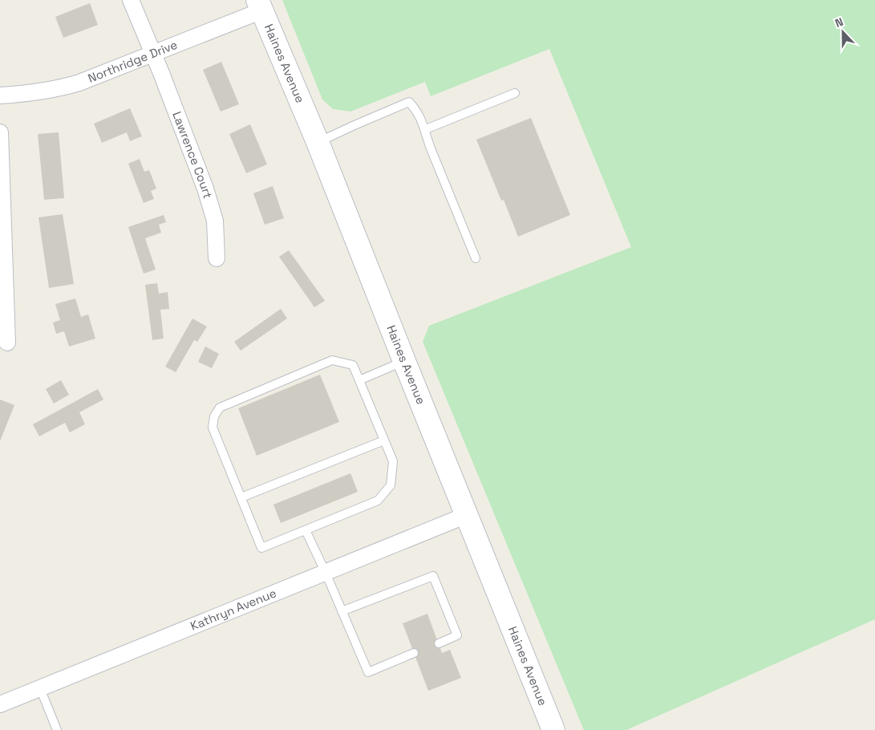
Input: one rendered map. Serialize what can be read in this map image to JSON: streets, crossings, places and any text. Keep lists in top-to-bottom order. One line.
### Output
{"streets":{"main road":["Haines Avenue"],"street":["Northridge Drive","Lawrence Court","Kathryn Avenue"]},"crossings":[["Northridge Drive","Haines Avenue"],["Northridge Drive","Lawrence Court"],["Haines Avenue","Kathryn Avenue"]],"north":"top"}
